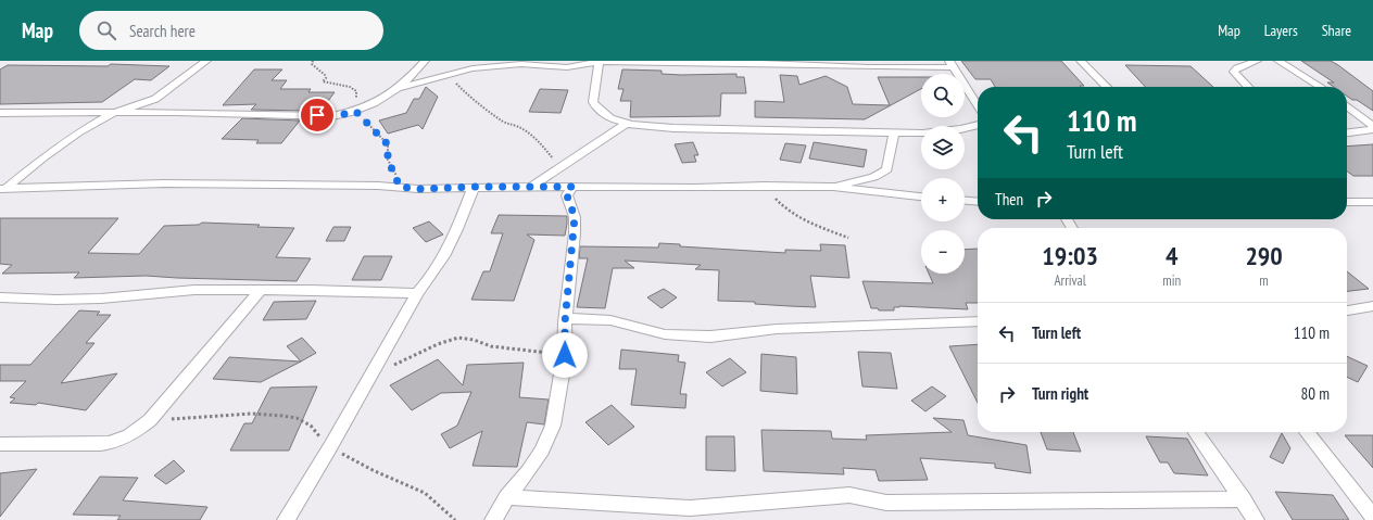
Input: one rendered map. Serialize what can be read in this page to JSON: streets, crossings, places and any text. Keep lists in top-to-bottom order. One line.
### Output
{"page":{"header":"Map","search":"Search here","nav":["Map","Layers","Share"],"map_buttons":["+","−"],"turn":["110 m","Turn left"],"then":"Then","eta":["19:03","Arrival","4","min","290","m"],"list":[{"name":"Turn left","value":"110 m"},{"name":"Turn right","value":"80 m"}]}}
